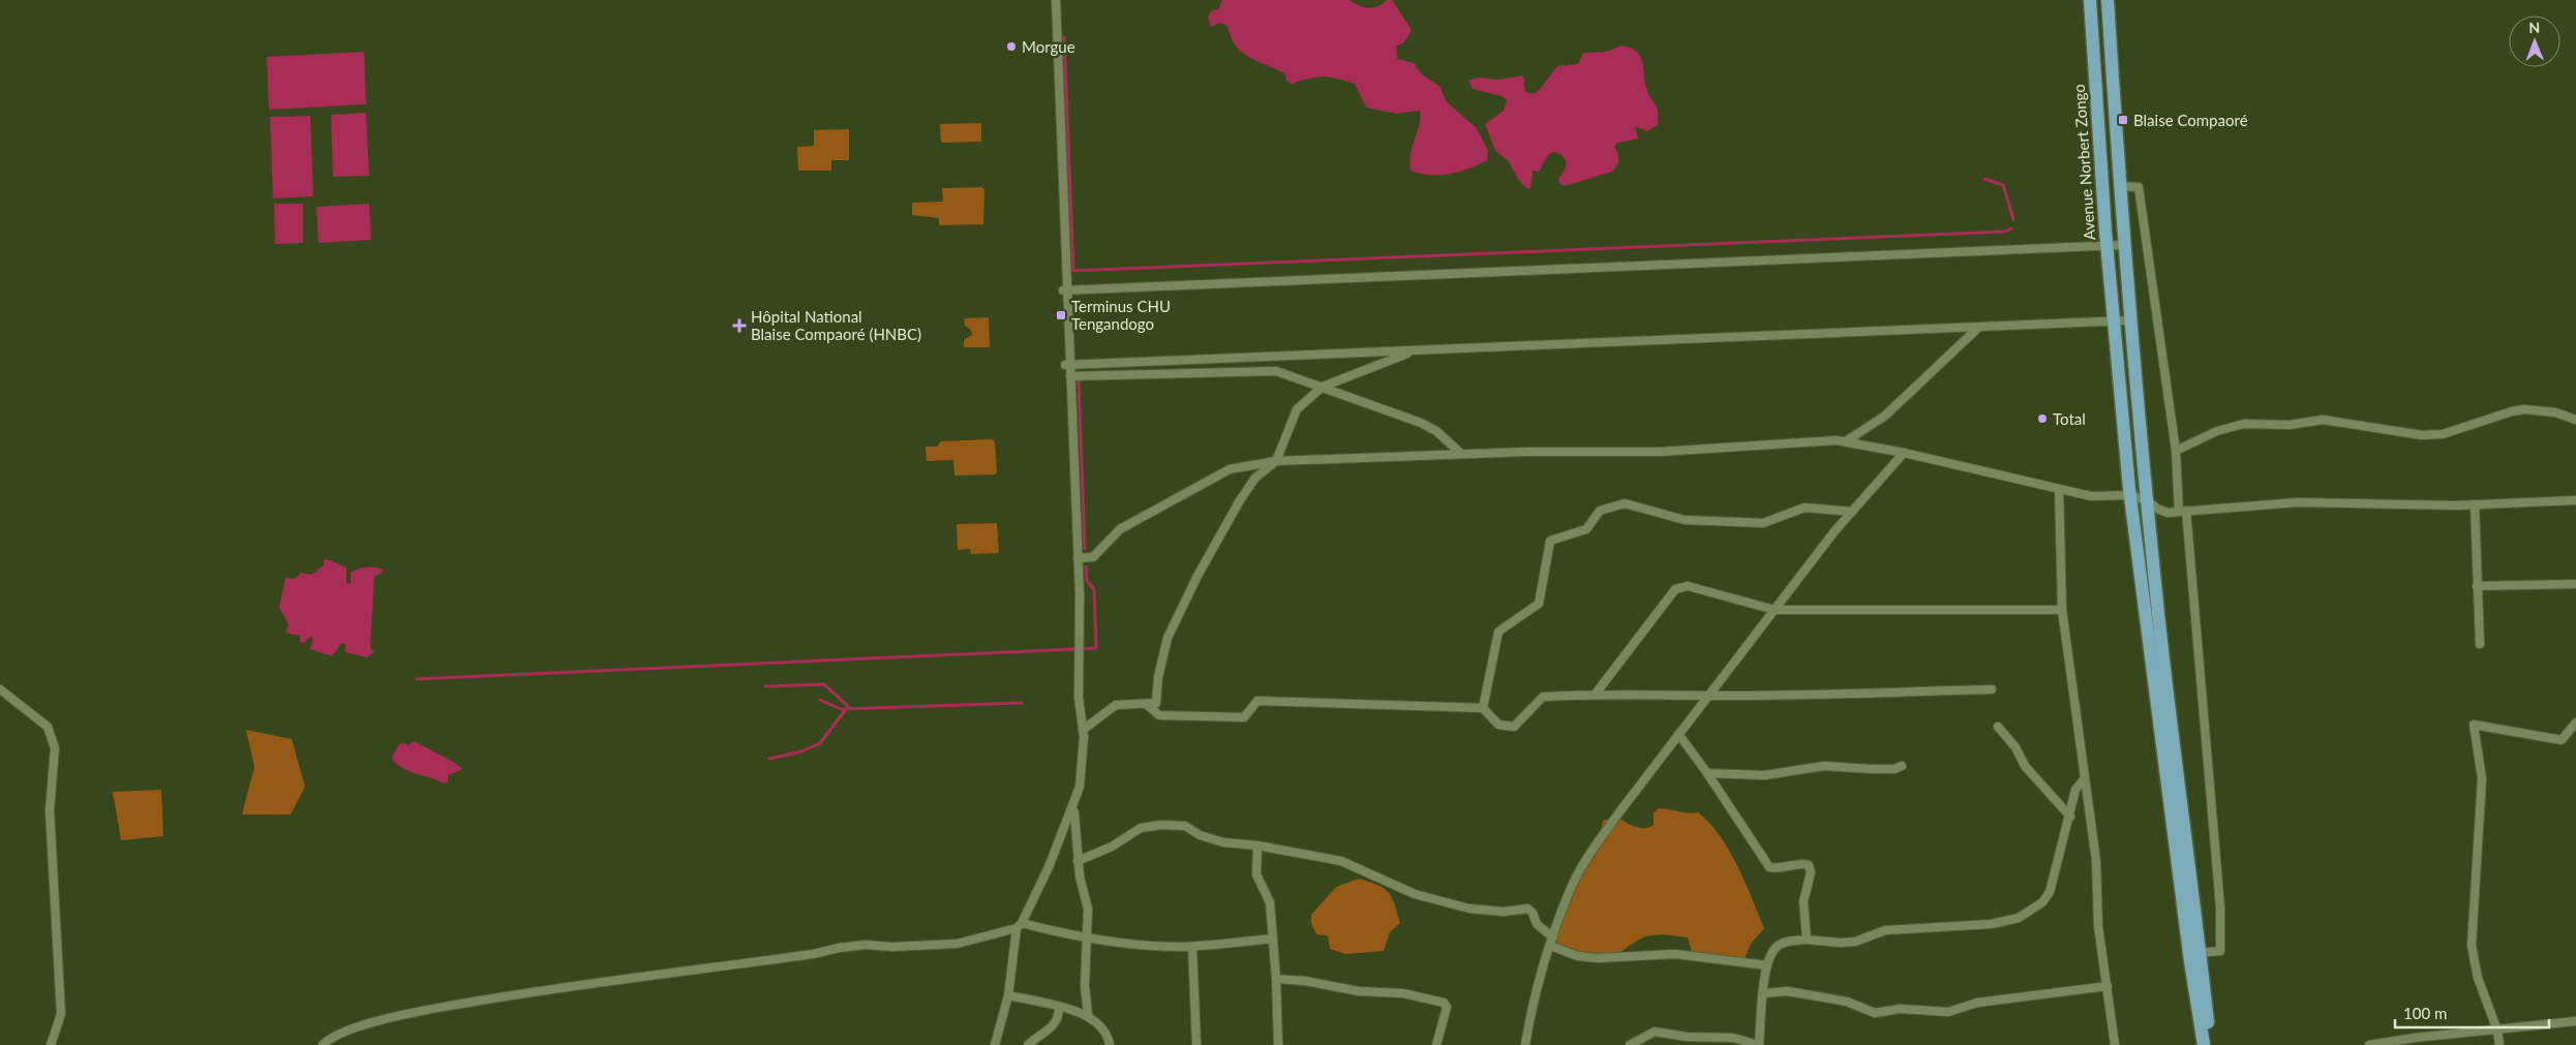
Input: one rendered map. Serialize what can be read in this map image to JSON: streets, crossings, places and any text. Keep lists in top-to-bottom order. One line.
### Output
{"streets":{"main road":["Avenue Norbert Zongo"]},"places":{"other":["Morgue","Total"],"transit":["Blaise Compaoré","Terminus CHU Tengandogo"],"health":["Hôpital National Blaise Compaoré (HNBC)"]},"scale_bar":"100 m","north":"top"}
